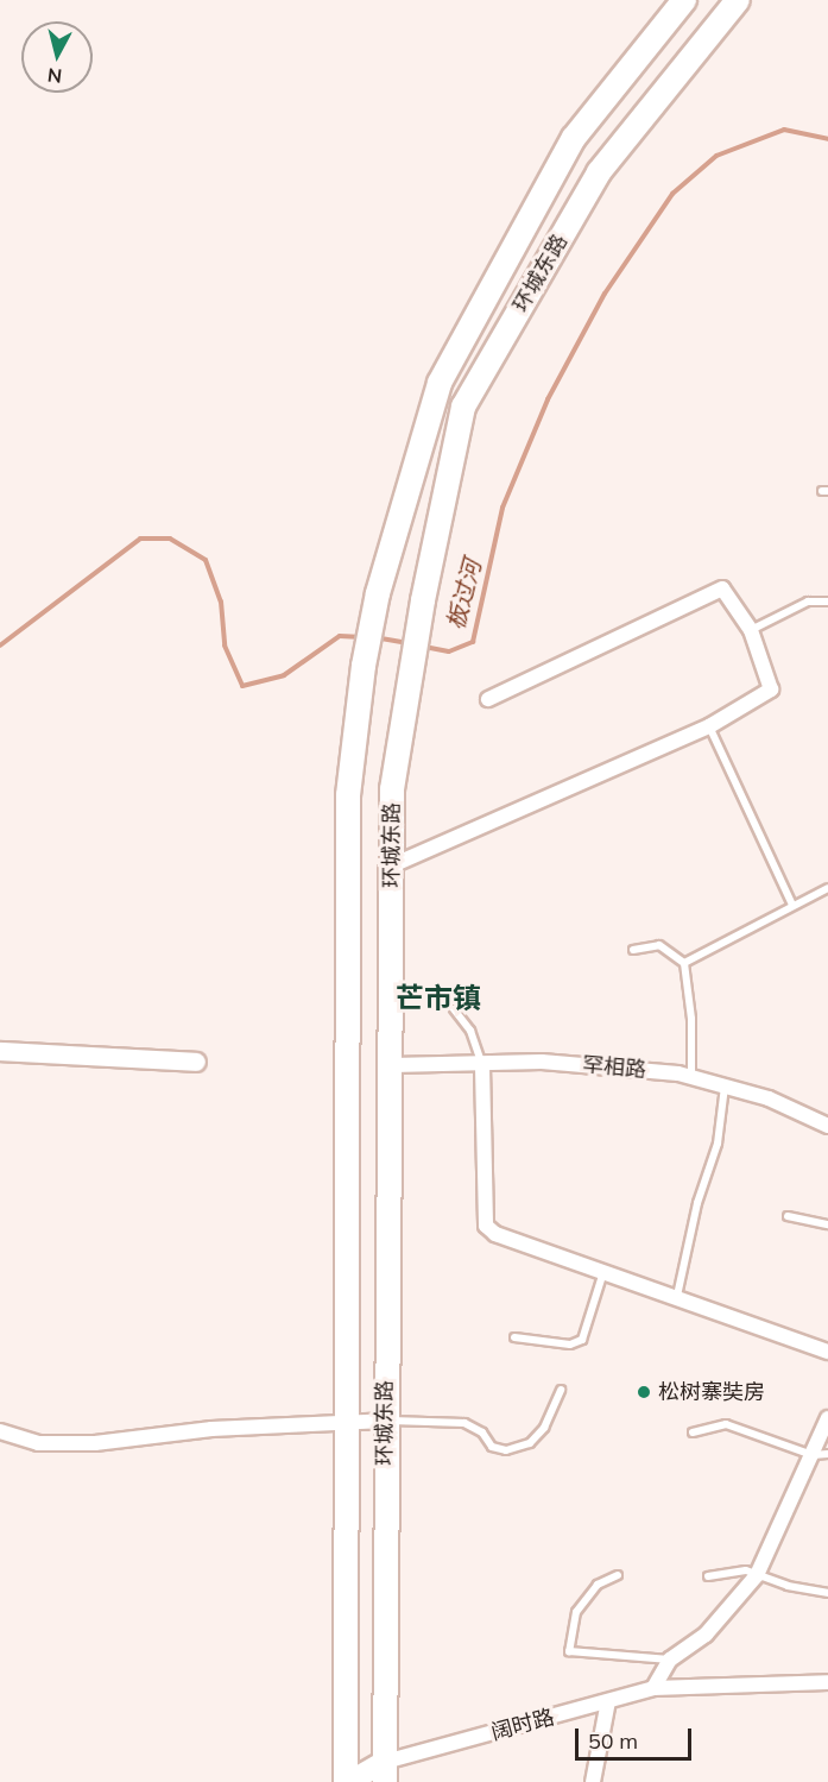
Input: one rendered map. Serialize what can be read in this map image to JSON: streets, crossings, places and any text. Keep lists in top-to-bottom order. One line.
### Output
{"streets":{"main road":["环城东路","阔时路"],"street":["罕相路"]},"crossings":[["环城东路","罕相路"],["环城东路","阔时路"]],"districts":["芒市镇"],"water":["板过河"],"places":["松树寨奘房"],"scale_bar":"50 m","north":"bottom"}
